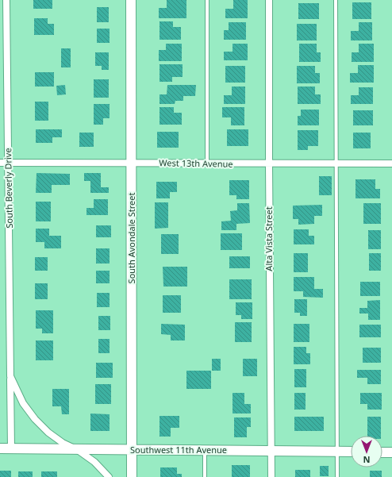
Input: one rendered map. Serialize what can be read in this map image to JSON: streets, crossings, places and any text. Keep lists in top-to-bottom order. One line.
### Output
{"streets":{"main road":["South Avondale Street","Southwest 11th Avenue"],"street":["West 13th Avenue","South Beverly Drive","Alta Vista Street"]},"crossings":[["West 13th Avenue","South Beverly Drive"],["West 13th Avenue","South Avondale Street"],["West 13th Avenue","Alta Vista Street"],["South Beverly Drive","Southwest 11th Avenue"],["South Avondale Street","Southwest 11th Avenue"],["Alta Vista Street","Southwest 11th Avenue"]],"north":"bottom"}
